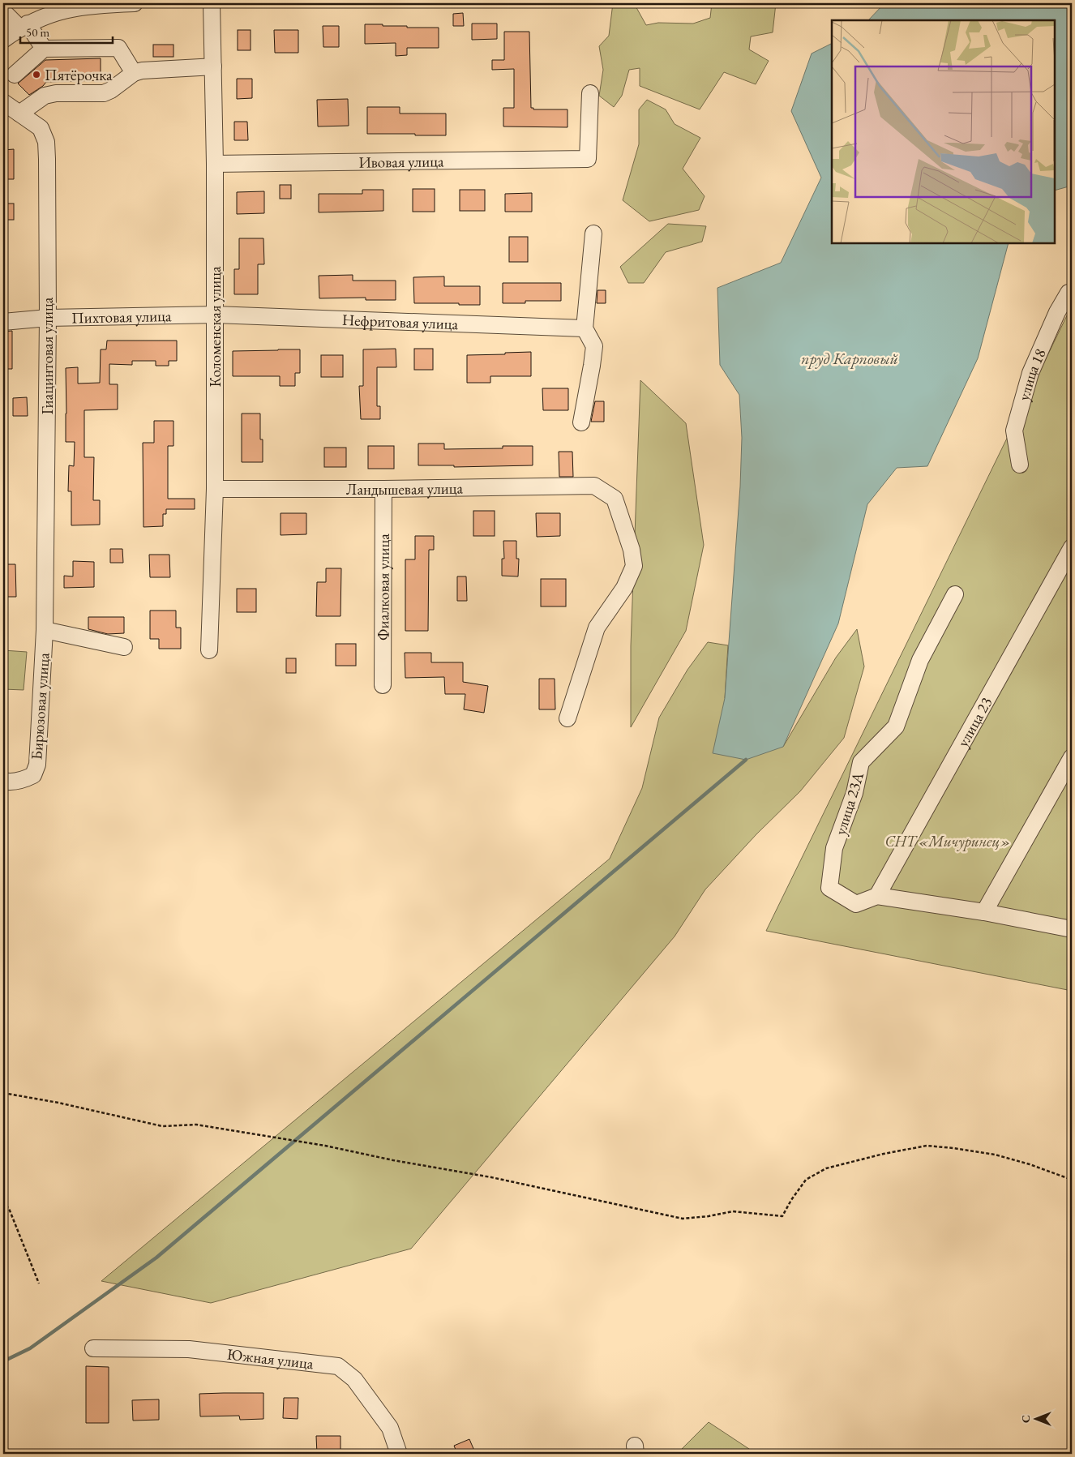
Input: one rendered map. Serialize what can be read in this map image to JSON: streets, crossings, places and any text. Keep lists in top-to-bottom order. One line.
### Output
{"streets":{"street":["Ивовая улица","Пихтовая улица","Нефритовая улица","Коломенская улица","Гиацинтовая улица","улица 18","Ландышевая улица","Фиалковая улица","Бирюзовая улица","улица 23","улица 23А","Южная улица"]},"crossings":[["Ивовая улица","Коломенская улица"],["Пихтовая улица","Нефритовая улица"],["Пихтовая улица","Коломенская улица"],["Пихтовая улица","Гиацинтовая улица"],["Нефритовая улица","Коломенская улица"],["Коломенская улица","Ландышевая улица"],["Гиацинтовая улица","Бирюзовая улица"],["Ландышевая улица","Фиалковая улица"],["улица 23","улица 23А"]],"water":["пруд Карповый"],"parks":["СНТ «Мичуринец»"],"places":["Пятёрочка"],"scale_bar":"50 m","north":"left"}
